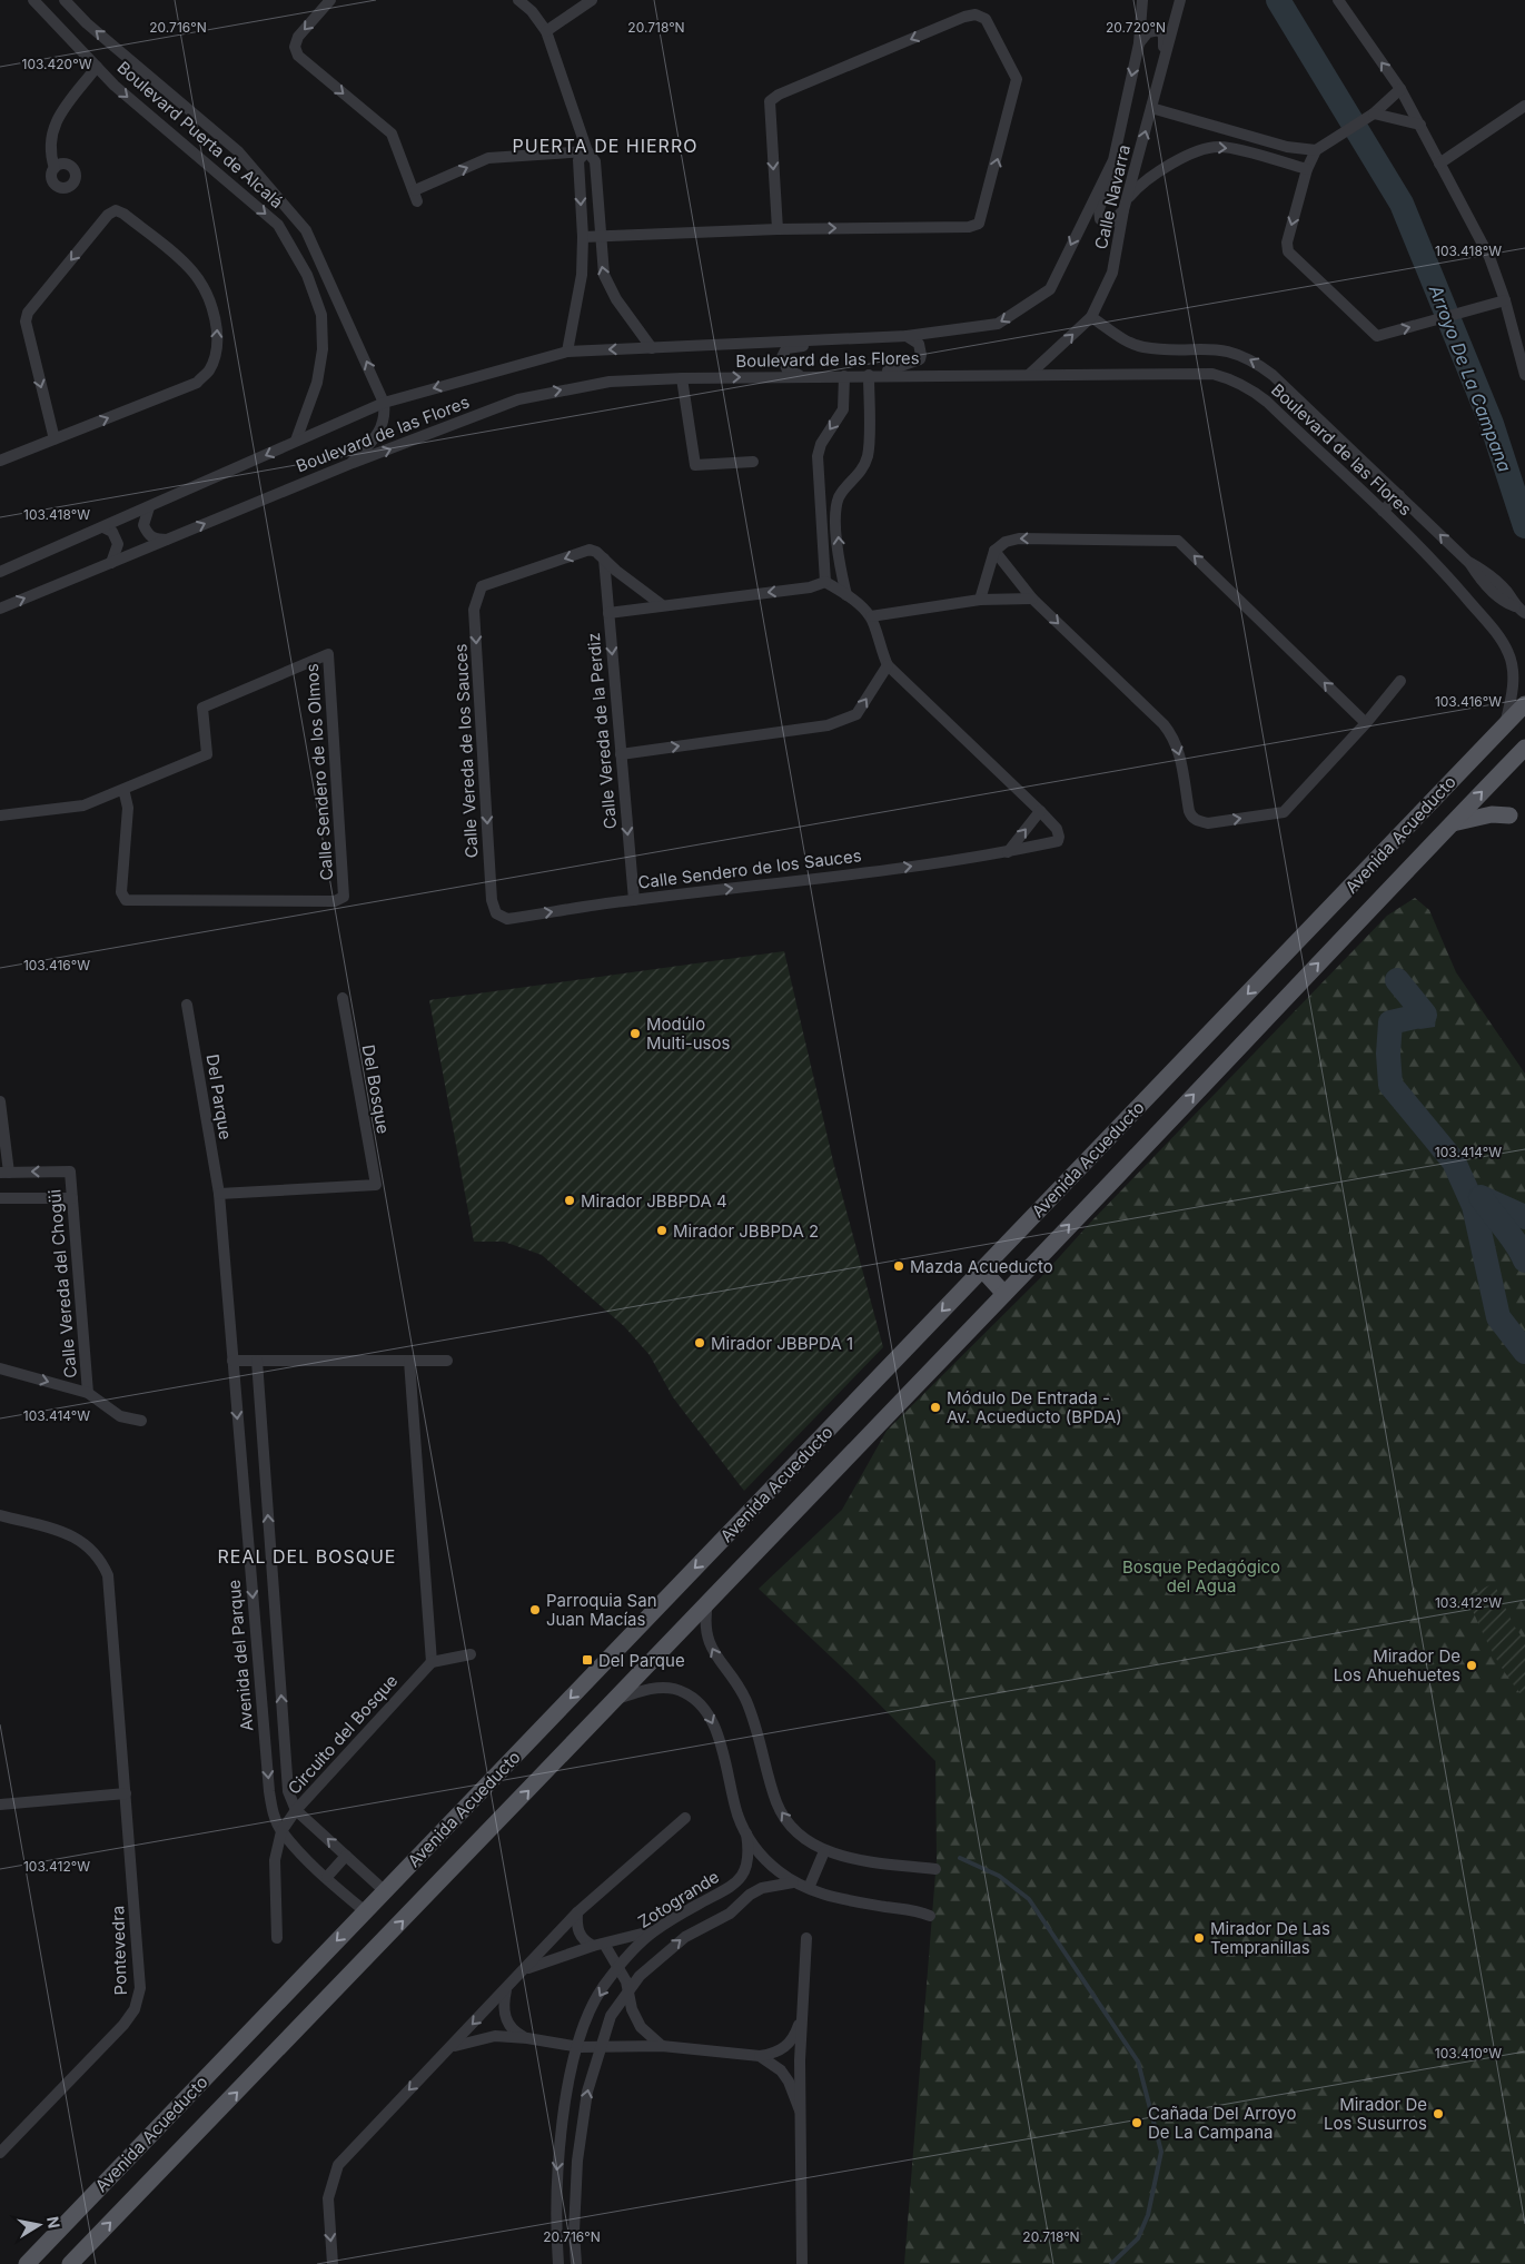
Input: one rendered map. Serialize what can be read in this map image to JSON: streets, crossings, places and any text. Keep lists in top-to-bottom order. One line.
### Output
{"streets":{"main road":["Avenida Acueducto"],"street":["Boulevard Puerta de Alcalá","Calle Navarra","Boulevard de las Flores","Calle Vereda de la Perdiz","Calle Vereda de los Sauces","Calle Sendero de los Olmos","Calle Sendero de los Sauces","Del Bosque","Del Parque","Calle Vereda del Chogüi","Avenida del Parque","Circuito del Bosque","Zotogrande","Pontevedra"]},"crossings":[["Boulevard Puerta de Alcalá","Boulevard de las Flores"],["Calle Navarra","Boulevard de las Flores"],["Boulevard de las Flores","Avenida Acueducto"],["Calle Vereda de la Perdiz","Calle Vereda de los Sauces"],["Calle Vereda de la Perdiz","Calle Sendero de los Sauces"],["Calle Vereda de los Sauces","Calle Sendero de los Sauces"],["Avenida Acueducto","Avenida del Parque"],["Del Bosque","Del Parque"],["Del Bosque","Avenida del Parque"],["Del Parque","Avenida del Parque"],["Avenida del Parque","Circuito del Bosque"]],"one_way":["Calle Vereda de la Perdiz","Calle Vereda de los Sauces","Calle Sendero de los Sauces"],"districts":["PUERTA DE HIERRO","REAL DEL BOSQUE"],"water":["Arroyo De La Campana"],"parks":["Bosque Pedagógico del Agua"],"places":{"other":["Modúlo Multi-usos","Mirador JBBPDA 4","Mirador JBBPDA 2","Mazda Acueducto","Mirador JBBPDA 1","Módulo De Entrada - Av. Acueducto (BPDA)","Parroquia San Juan Macías","Mirador De Los Ahuehuetes","Mirador De Las Tempranillas","Mirador De Los Susurros","Cañada Del Arroyo De La Campana"],"transit":["Del Parque"]},"north":"right","coordinates":["20.720°N","20.716°N","20.718°N","103.420°W","103.418°W","103.416°W","103.414°W","103.412°W","103.410°W"]}
